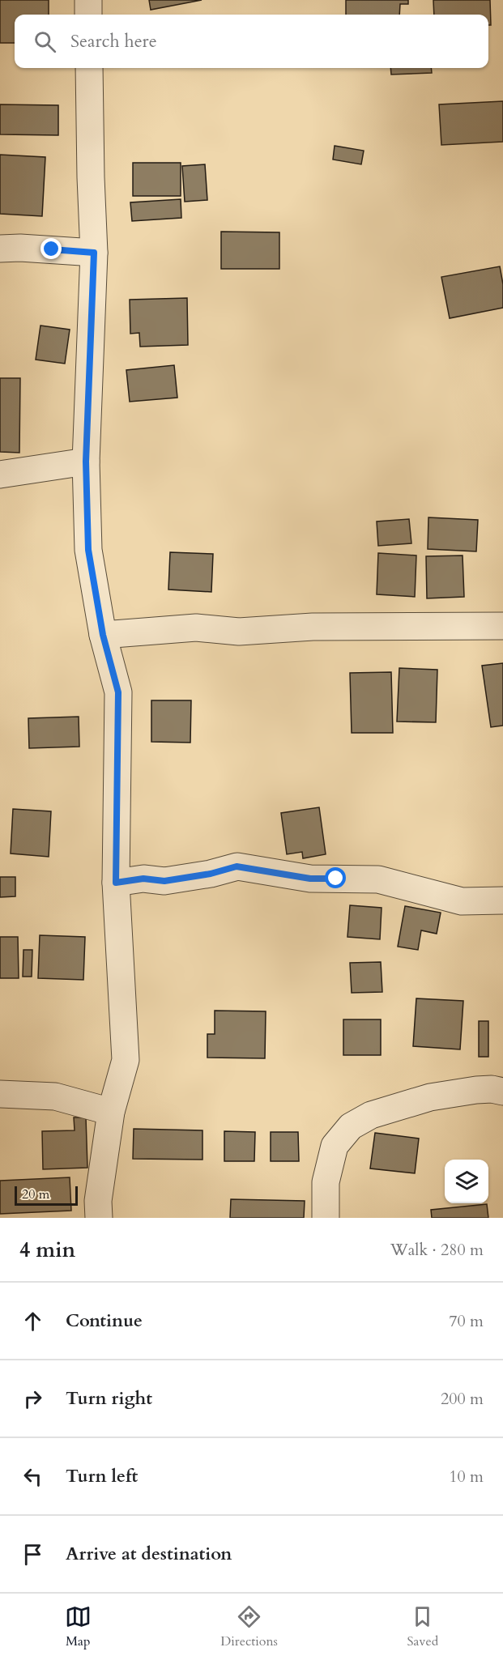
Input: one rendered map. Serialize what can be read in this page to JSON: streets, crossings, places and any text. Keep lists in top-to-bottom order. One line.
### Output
{"scale_bar":"20 m","page":{"search":"Search here","scale":"20 m","heading":["4 min","Walk · 280 m"],"list":[["Continue","70 m"],["Turn right","200 m"],["Turn left","10 m"],"Arrive at destination"],"nav":["Map","Directions","Saved"]}}
